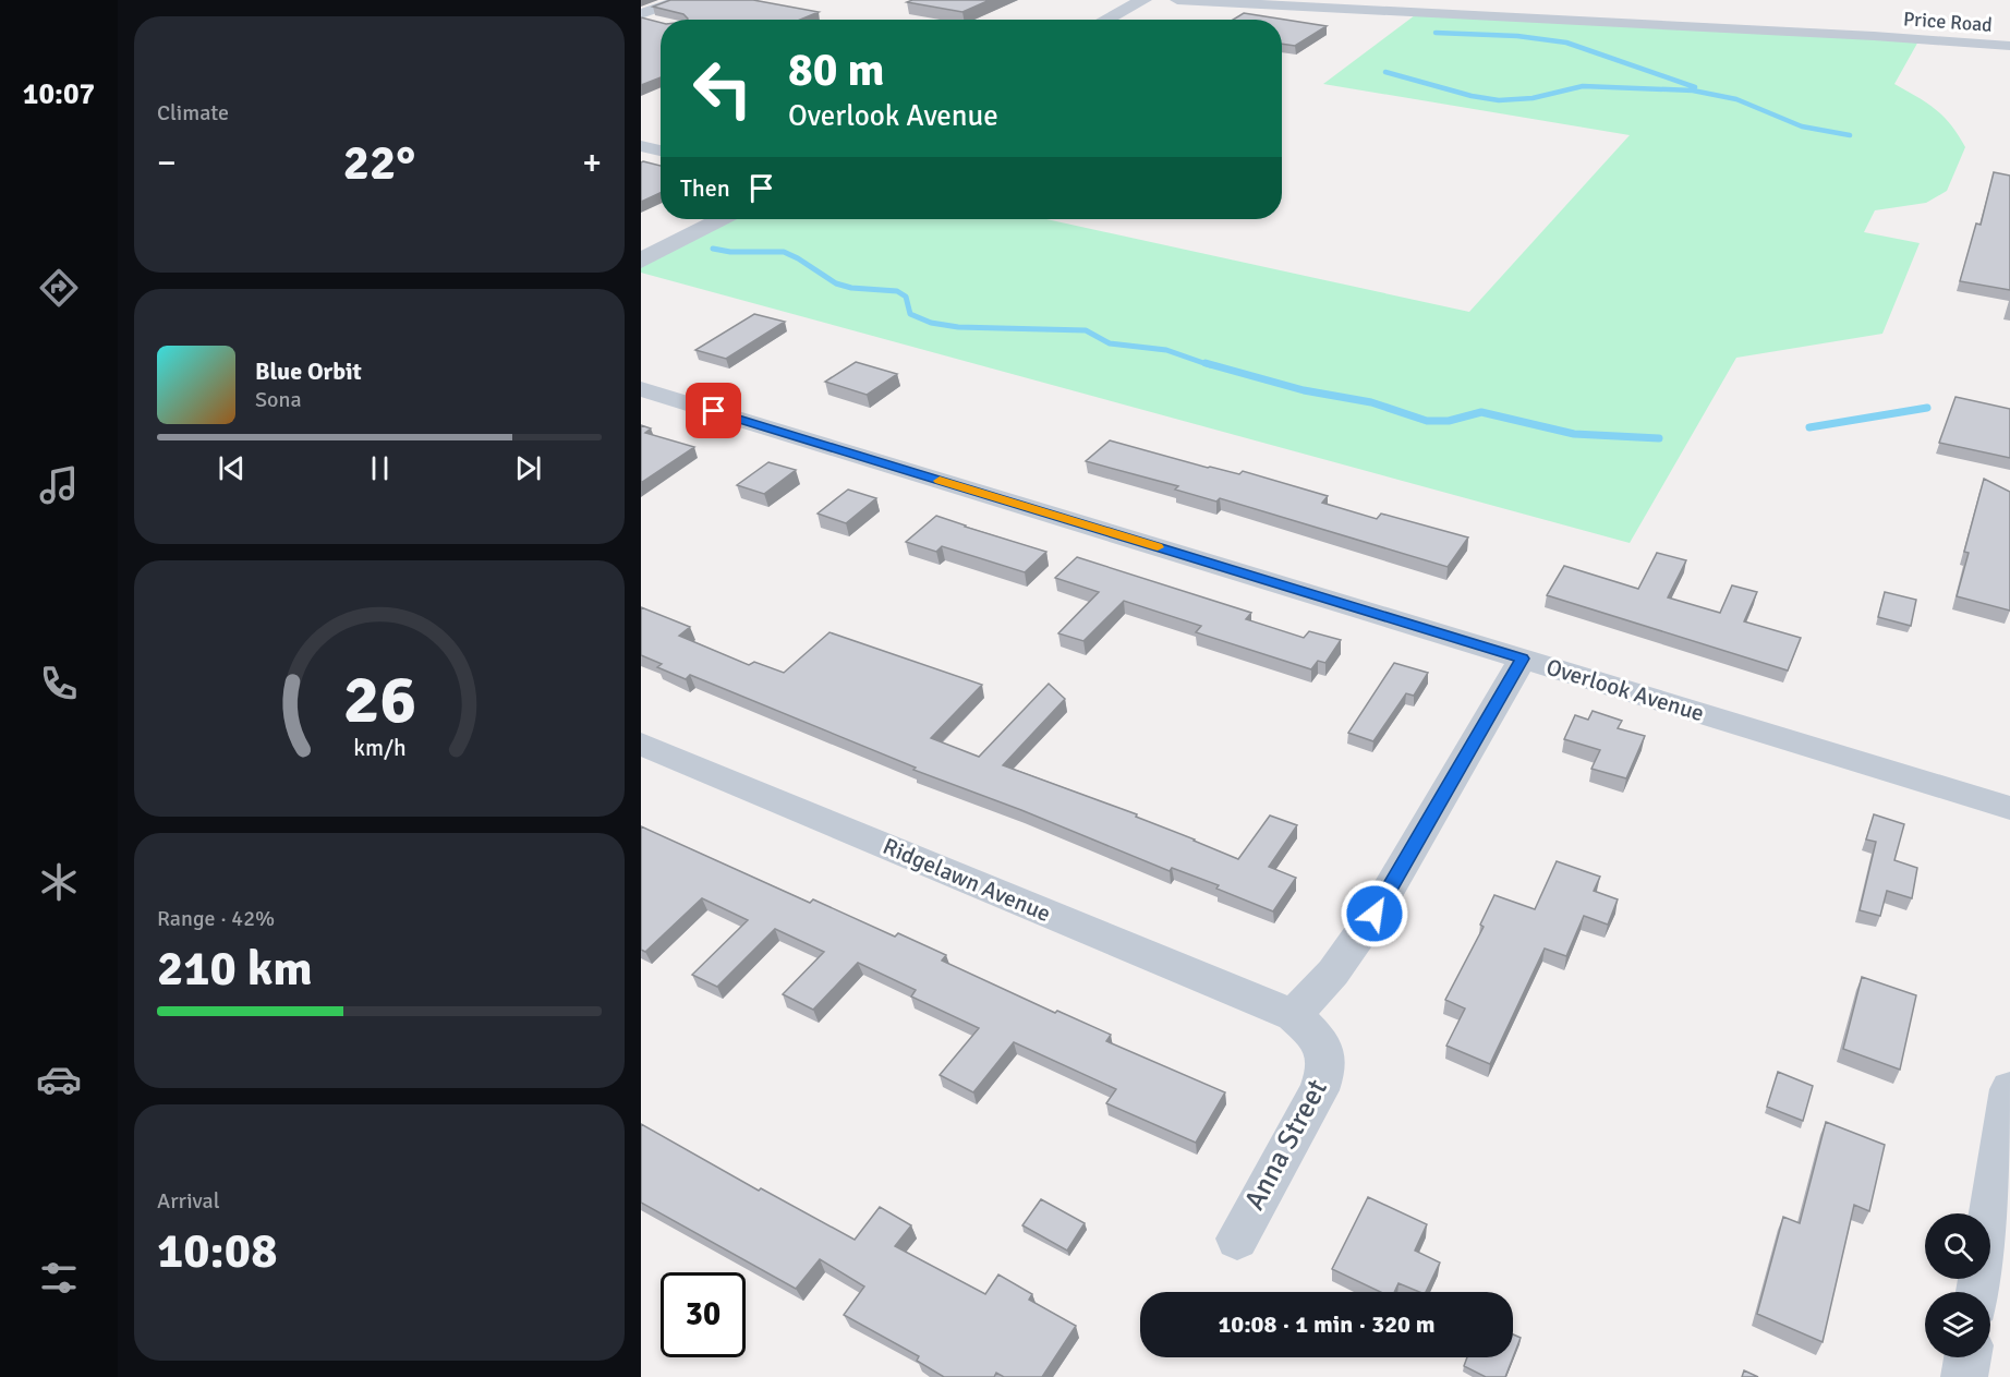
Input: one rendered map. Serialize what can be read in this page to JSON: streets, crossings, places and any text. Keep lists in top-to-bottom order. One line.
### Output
{"streets":{"street":["Price Road","Overlook Avenue","Ridgelawn Avenue","Anna Street"]},"crossings":[["Ridgelawn Avenue","Anna Street"]],"page":{"tabs":"10:07","tile":["Climate",["Range · 42%","210 km"],["Arrival","10:08"]],"turn":["80 m","Overlook Avenue"],"heat":["−","22°","+"],"then":"Then","song":["Blue Orbit","Sona"],"limit":"30","trip":"10:08 · 1 min · 320 m","gauge":["26","km/h"]}}
